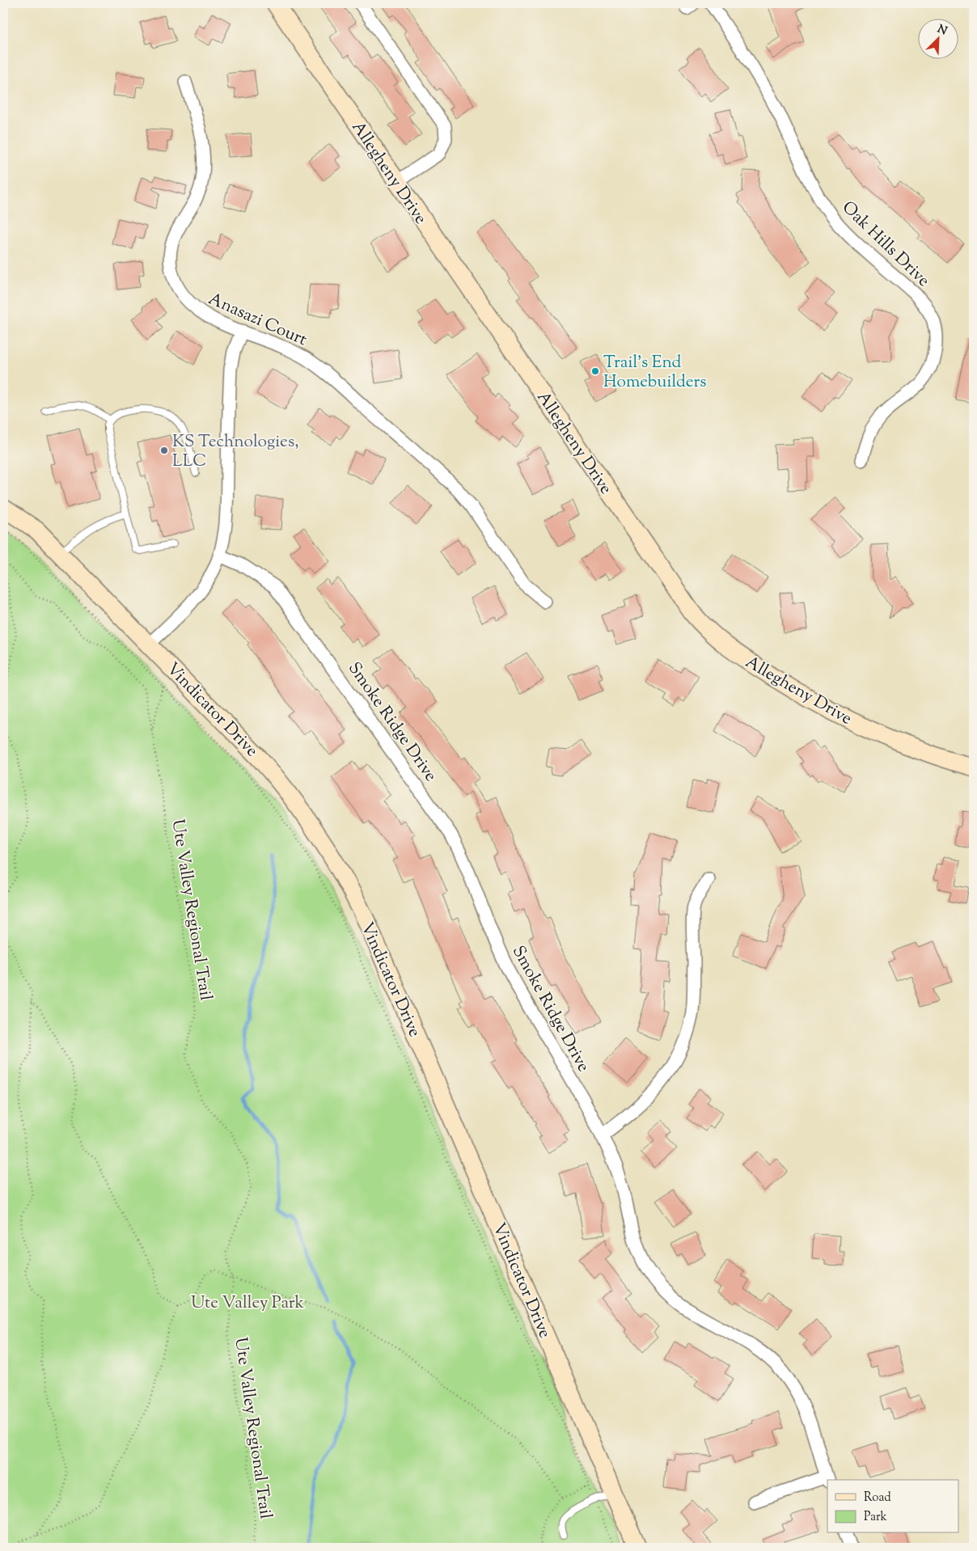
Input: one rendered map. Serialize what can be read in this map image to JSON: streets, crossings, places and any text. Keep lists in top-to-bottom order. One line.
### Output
{"streets":{"main road":["Allegheny Drive","Vindicator Drive"],"street":["Oak Hills Drive","Anasazi Court","Smoke Ridge Drive"],"path":["Ute Valley Regional Trail"]},"parks":["Ute Valley Park"],"places":["Trail's End Homebuilders","KS Technologies, LLC"],"legend":["Road","Park"],"north":"top right"}
